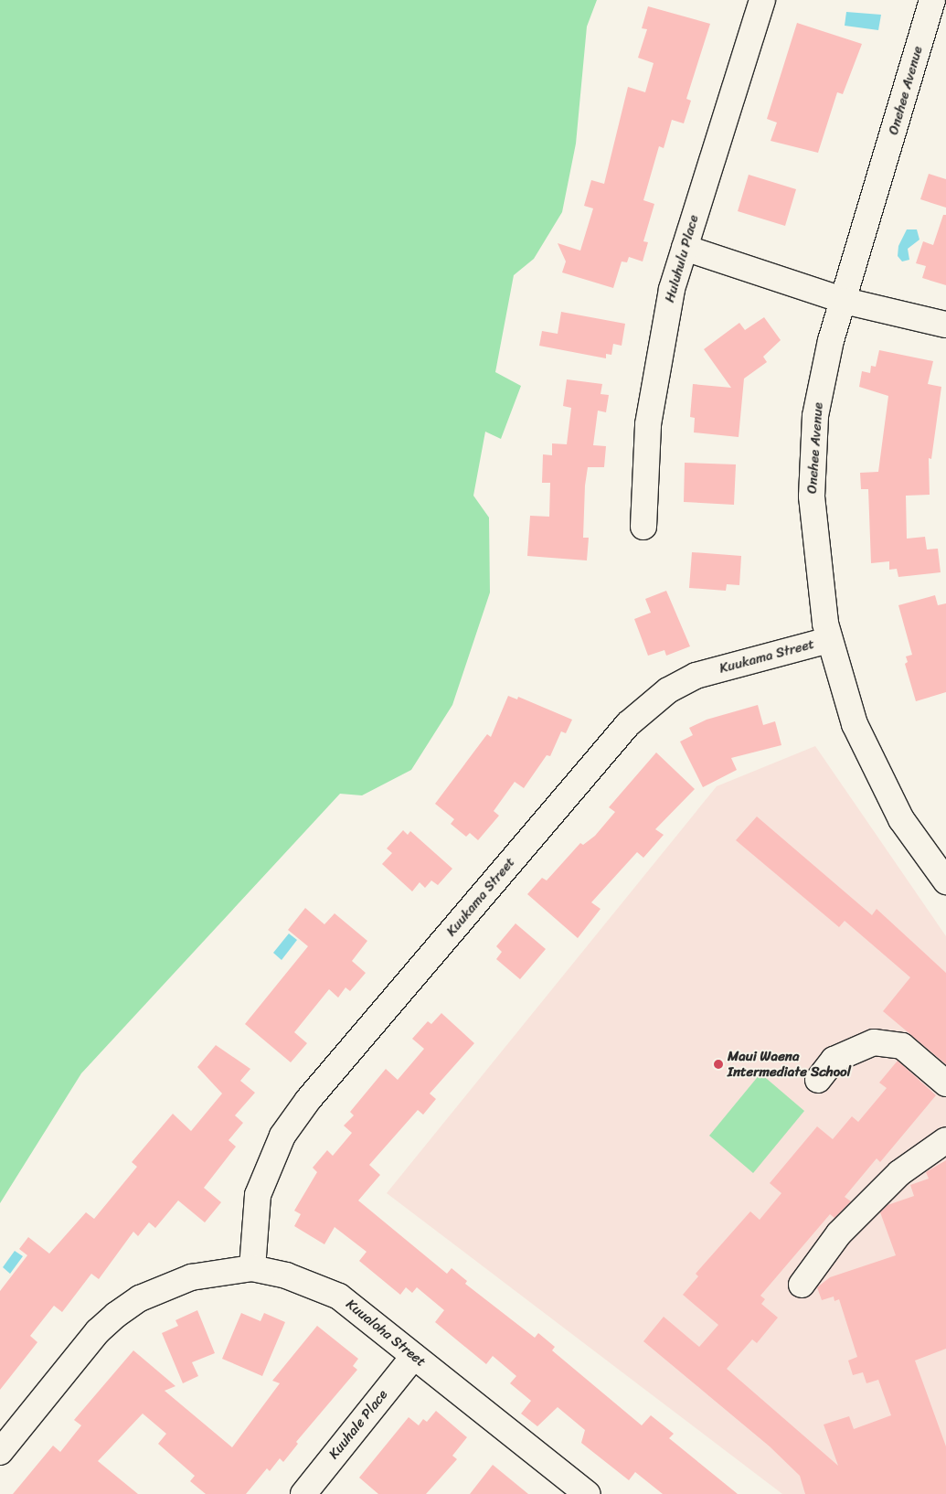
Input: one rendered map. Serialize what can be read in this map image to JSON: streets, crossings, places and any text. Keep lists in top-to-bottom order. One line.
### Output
{"streets":{"street":["Onehee Avenue","Huluhulu Place","Kuukama Street","Kuualoha Street","Kuuhale Place"]},"crossings":[["Onehee Avenue","Kuukama Street"],["Kuukama Street","Kuualoha Street"],["Kuualoha Street","Kuuhale Place"]],"places":["Maui Waena Intermediate School"]}
